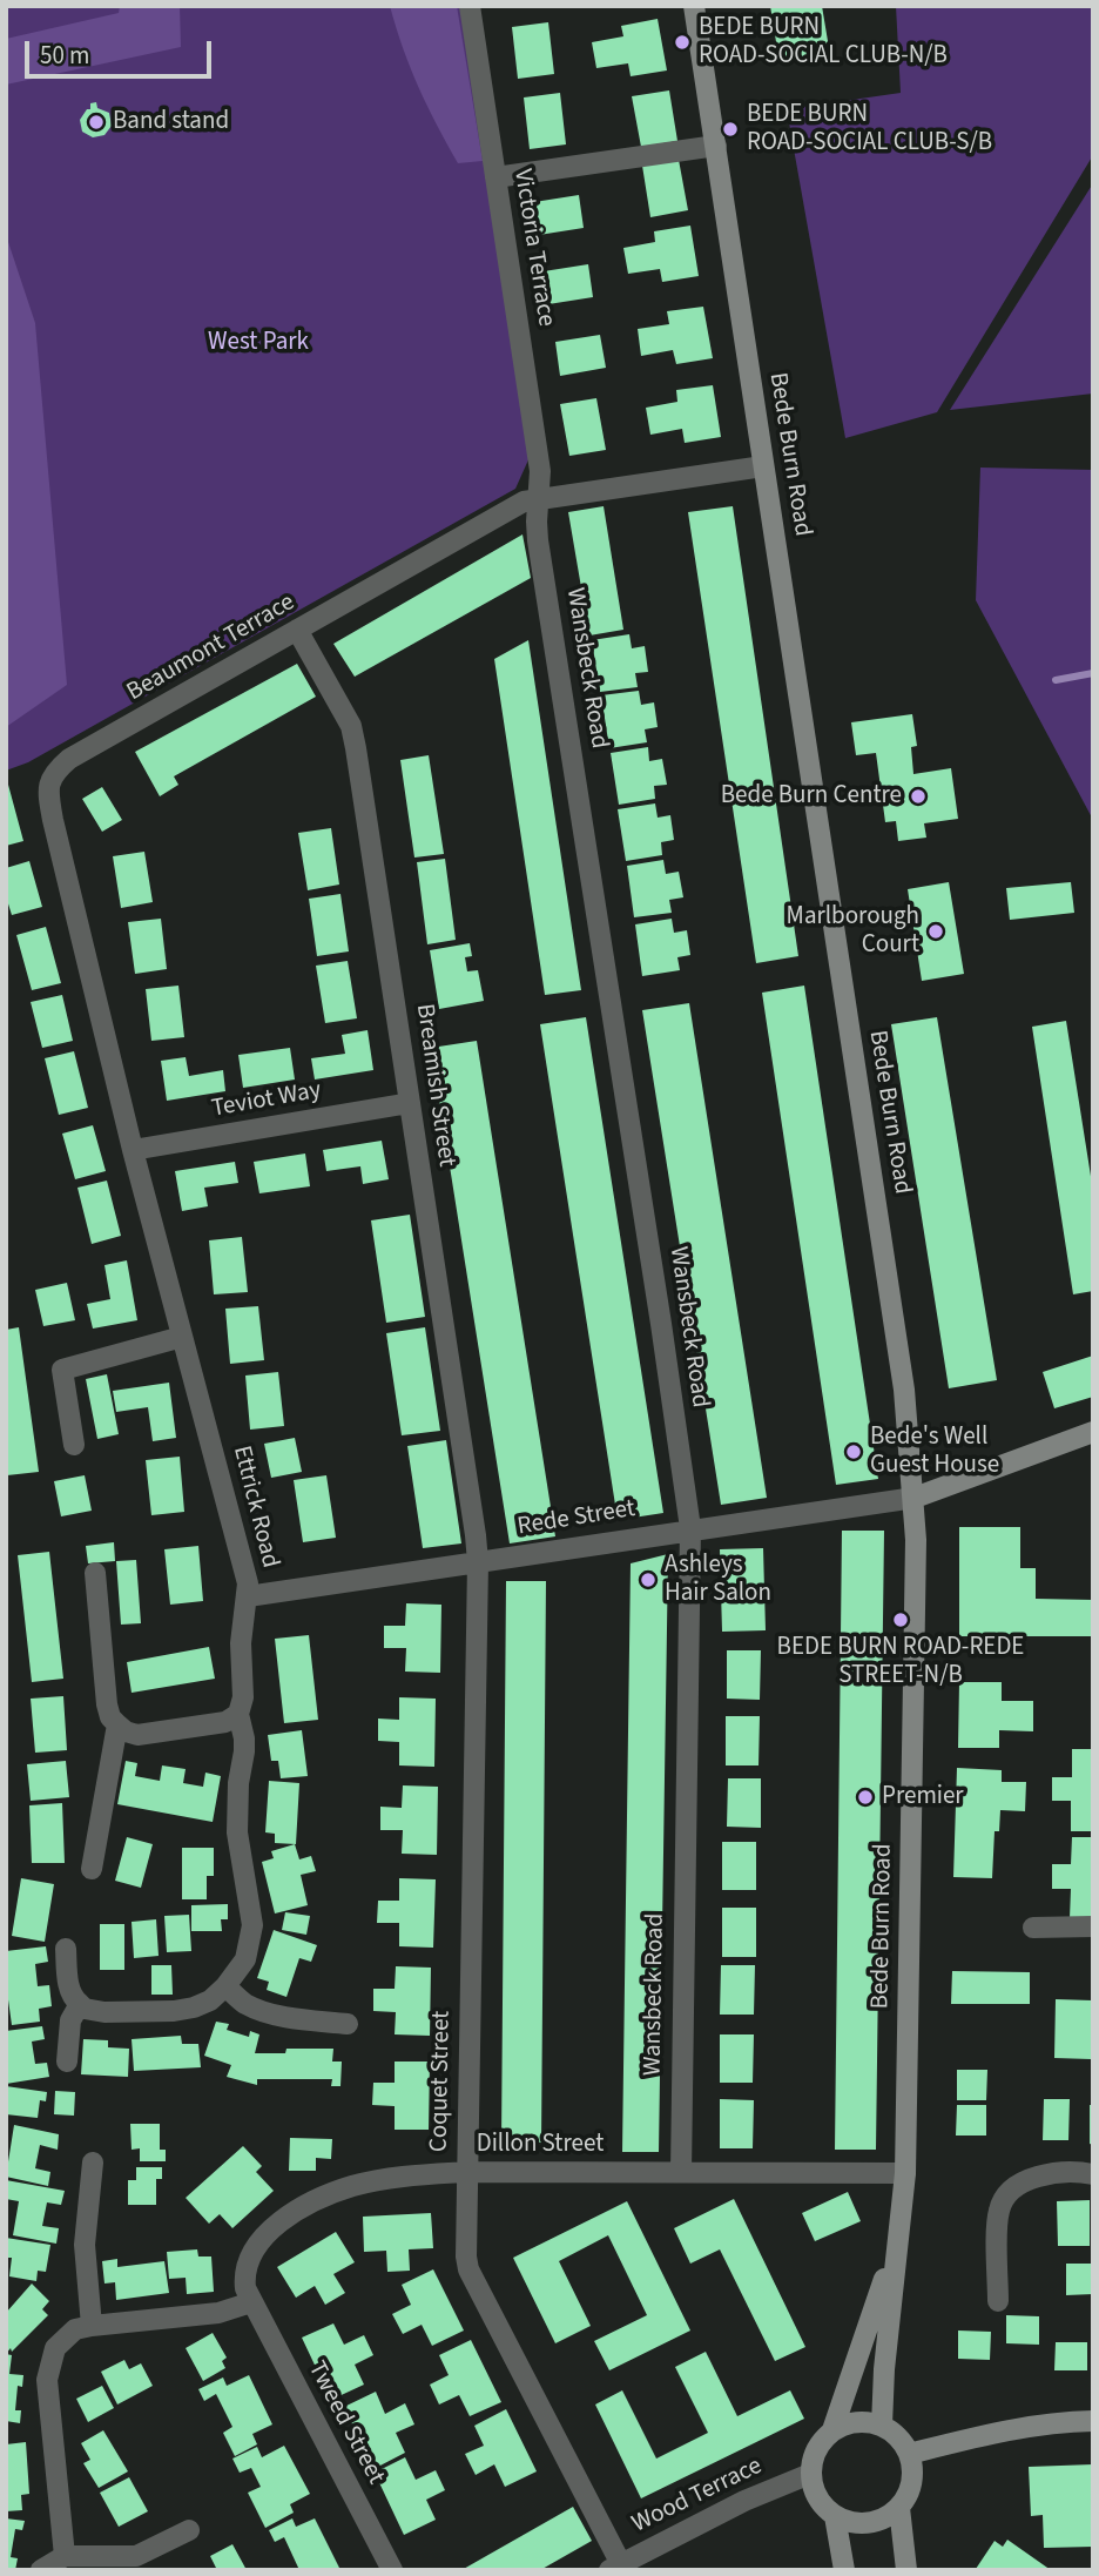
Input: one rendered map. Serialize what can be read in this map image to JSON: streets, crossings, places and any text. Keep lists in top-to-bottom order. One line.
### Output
{"streets":{"main road":["Bede Burn Road"],"street":["Victoria Terrace","Beaumont Terrace","Wansbeck Road","Breamish Street","Teviot Way","Ettrick Road","Rede Street","Coquet Street","Dillon Street","Tweed Street","Wood Terrace"]},"crossings":[["Victoria Terrace","Beaumont Terrace"],["Victoria Terrace","Wansbeck Road"],["Bede Burn Road","Beaumont Terrace"],["Bede Burn Road","Rede Street"],["Bede Burn Road","Dillon Street"],["Bede Burn Road","Wood Terrace"],["Beaumont Terrace","Wansbeck Road"],["Beaumont Terrace","Breamish Street"],["Beaumont Terrace","Teviot Way"],["Beaumont Terrace","Ettrick Road"],["Wansbeck Road","Rede Street"],["Wansbeck Road","Dillon Street"],["Breamish Street","Teviot Way"],["Breamish Street","Rede Street"],["Breamish Street","Coquet Street"],["Teviot Way","Ettrick Road"],["Ettrick Road","Rede Street"],["Rede Street","Coquet Street"],["Coquet Street","Dillon Street"],["Coquet Street","Wood Terrace"],["Dillon Street","Tweed Street"]],"parks":["West Park"],"places":["BEDE BURN ROAD-SOCIAL CLUB-N/B","Band stand","BEDE BURN ROAD-SOCIAL CLUB-S/B","Bede Burn Centre","Marlborough Court","Bede's Well Guest House","Ashleys Hair Salon","BEDE BURN ROAD-REDE STREET-N/B","Premier"],"scale_bar":"50 m"}
